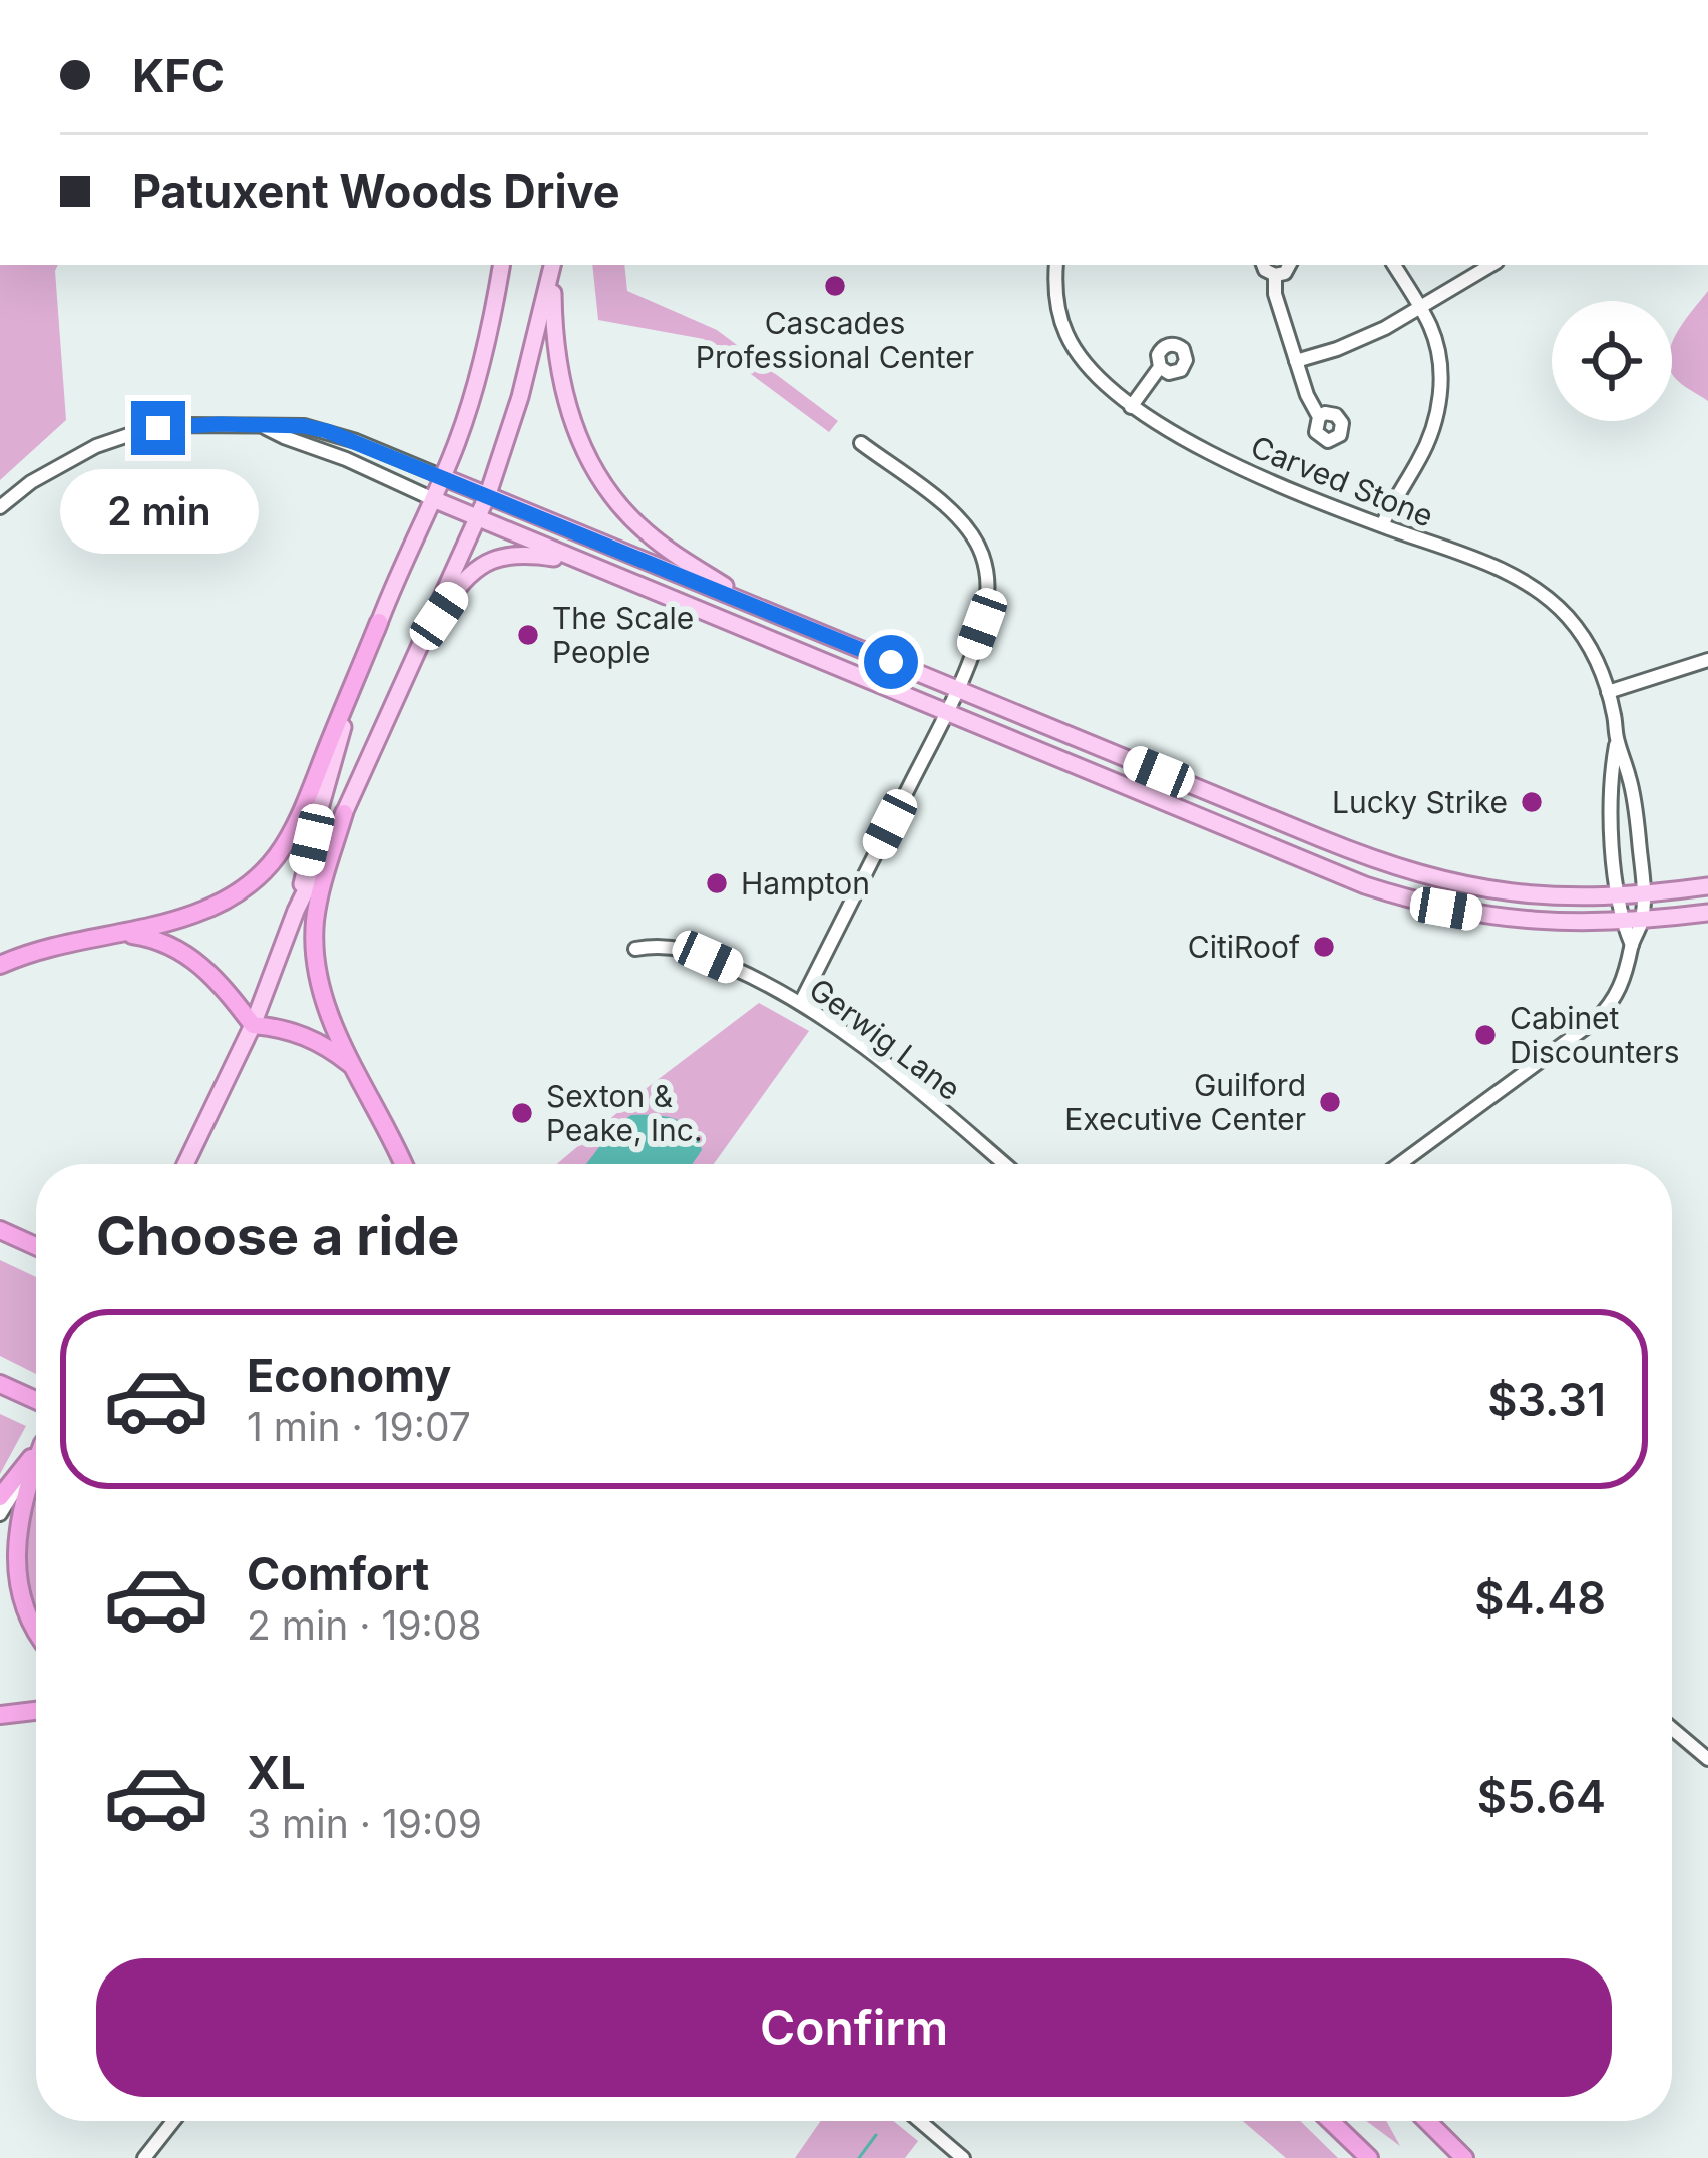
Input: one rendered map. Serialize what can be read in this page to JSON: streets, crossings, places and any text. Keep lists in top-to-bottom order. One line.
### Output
{"streets":{"street":["Carved Stone","Gerwig Lane"]},"places":["Cascades Professional Center","The Scale People","Lucky Strike","Hampton","CitiRoof","Cabinet Discounters","Guilford Executive Center","Sexton & Peake, Inc."],"page":{"banner":["KFC","Patuxent Woods Drive"],"bubble":"2 min","heading":"Choose a ride","list":[{"name":"Economy","note":"1 min · 19:07","value":"$3.31"},{"name":"Comfort","note":"2 min · 19:08","value":"$4.48"},{"name":"XL","note":"3 min · 19:09","value":"$5.64"}],"buttons":"Confirm"}}
